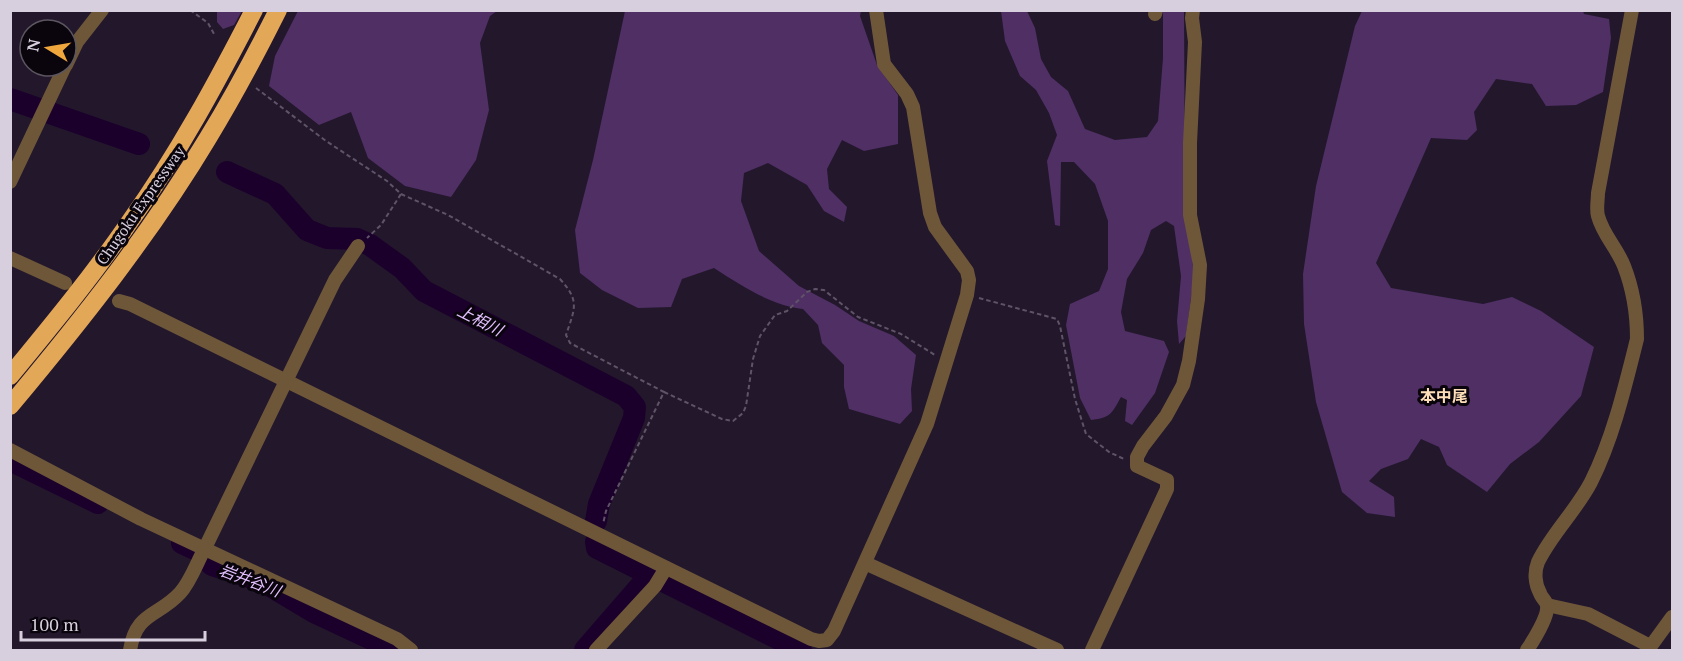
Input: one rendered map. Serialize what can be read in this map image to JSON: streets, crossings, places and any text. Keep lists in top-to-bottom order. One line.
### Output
{"streets":{"highway":["Chugoku Expressway"]},"districts":["本中尾"],"water":["上相川","岩井谷川"],"scale_bar":"100 m","north":"left"}
